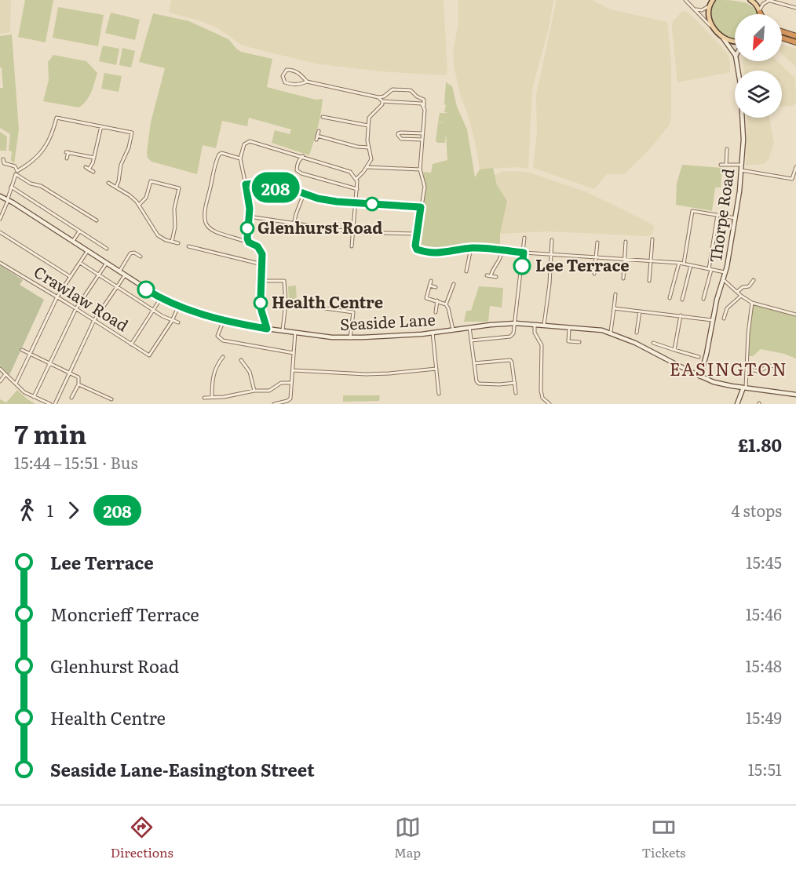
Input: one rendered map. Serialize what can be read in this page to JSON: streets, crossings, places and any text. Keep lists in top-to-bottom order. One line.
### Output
{"streets":{"main road":["Thorpe Road","Seaside Lane"],"street":["Crawlaw Road"]},"crossings":[["Thorpe Road","Seaside Lane"]],"districts":["EASINGTON"],"places":["Glenhurst Road","Lee Terrace","Health Centre"],"lines":["bus line 208"],"north":"bottom left","page":{"on_map":"208","heading":["7 min","15:44 – 15:51 · Bus","£1.80"],"legs":["1","208","4 stops"],"list":[{"name":"Lee Terrace","value":"15:45"},{"name":"Moncrieff Terrace","value":"15:46"},{"name":"Glenhurst Road","value":"15:48"},{"name":"Health Centre","value":"15:49"},{"name":"Seaside Lane-Easington Street","value":"15:51"}],"tabs":["Directions","Map","Tickets"]}}
